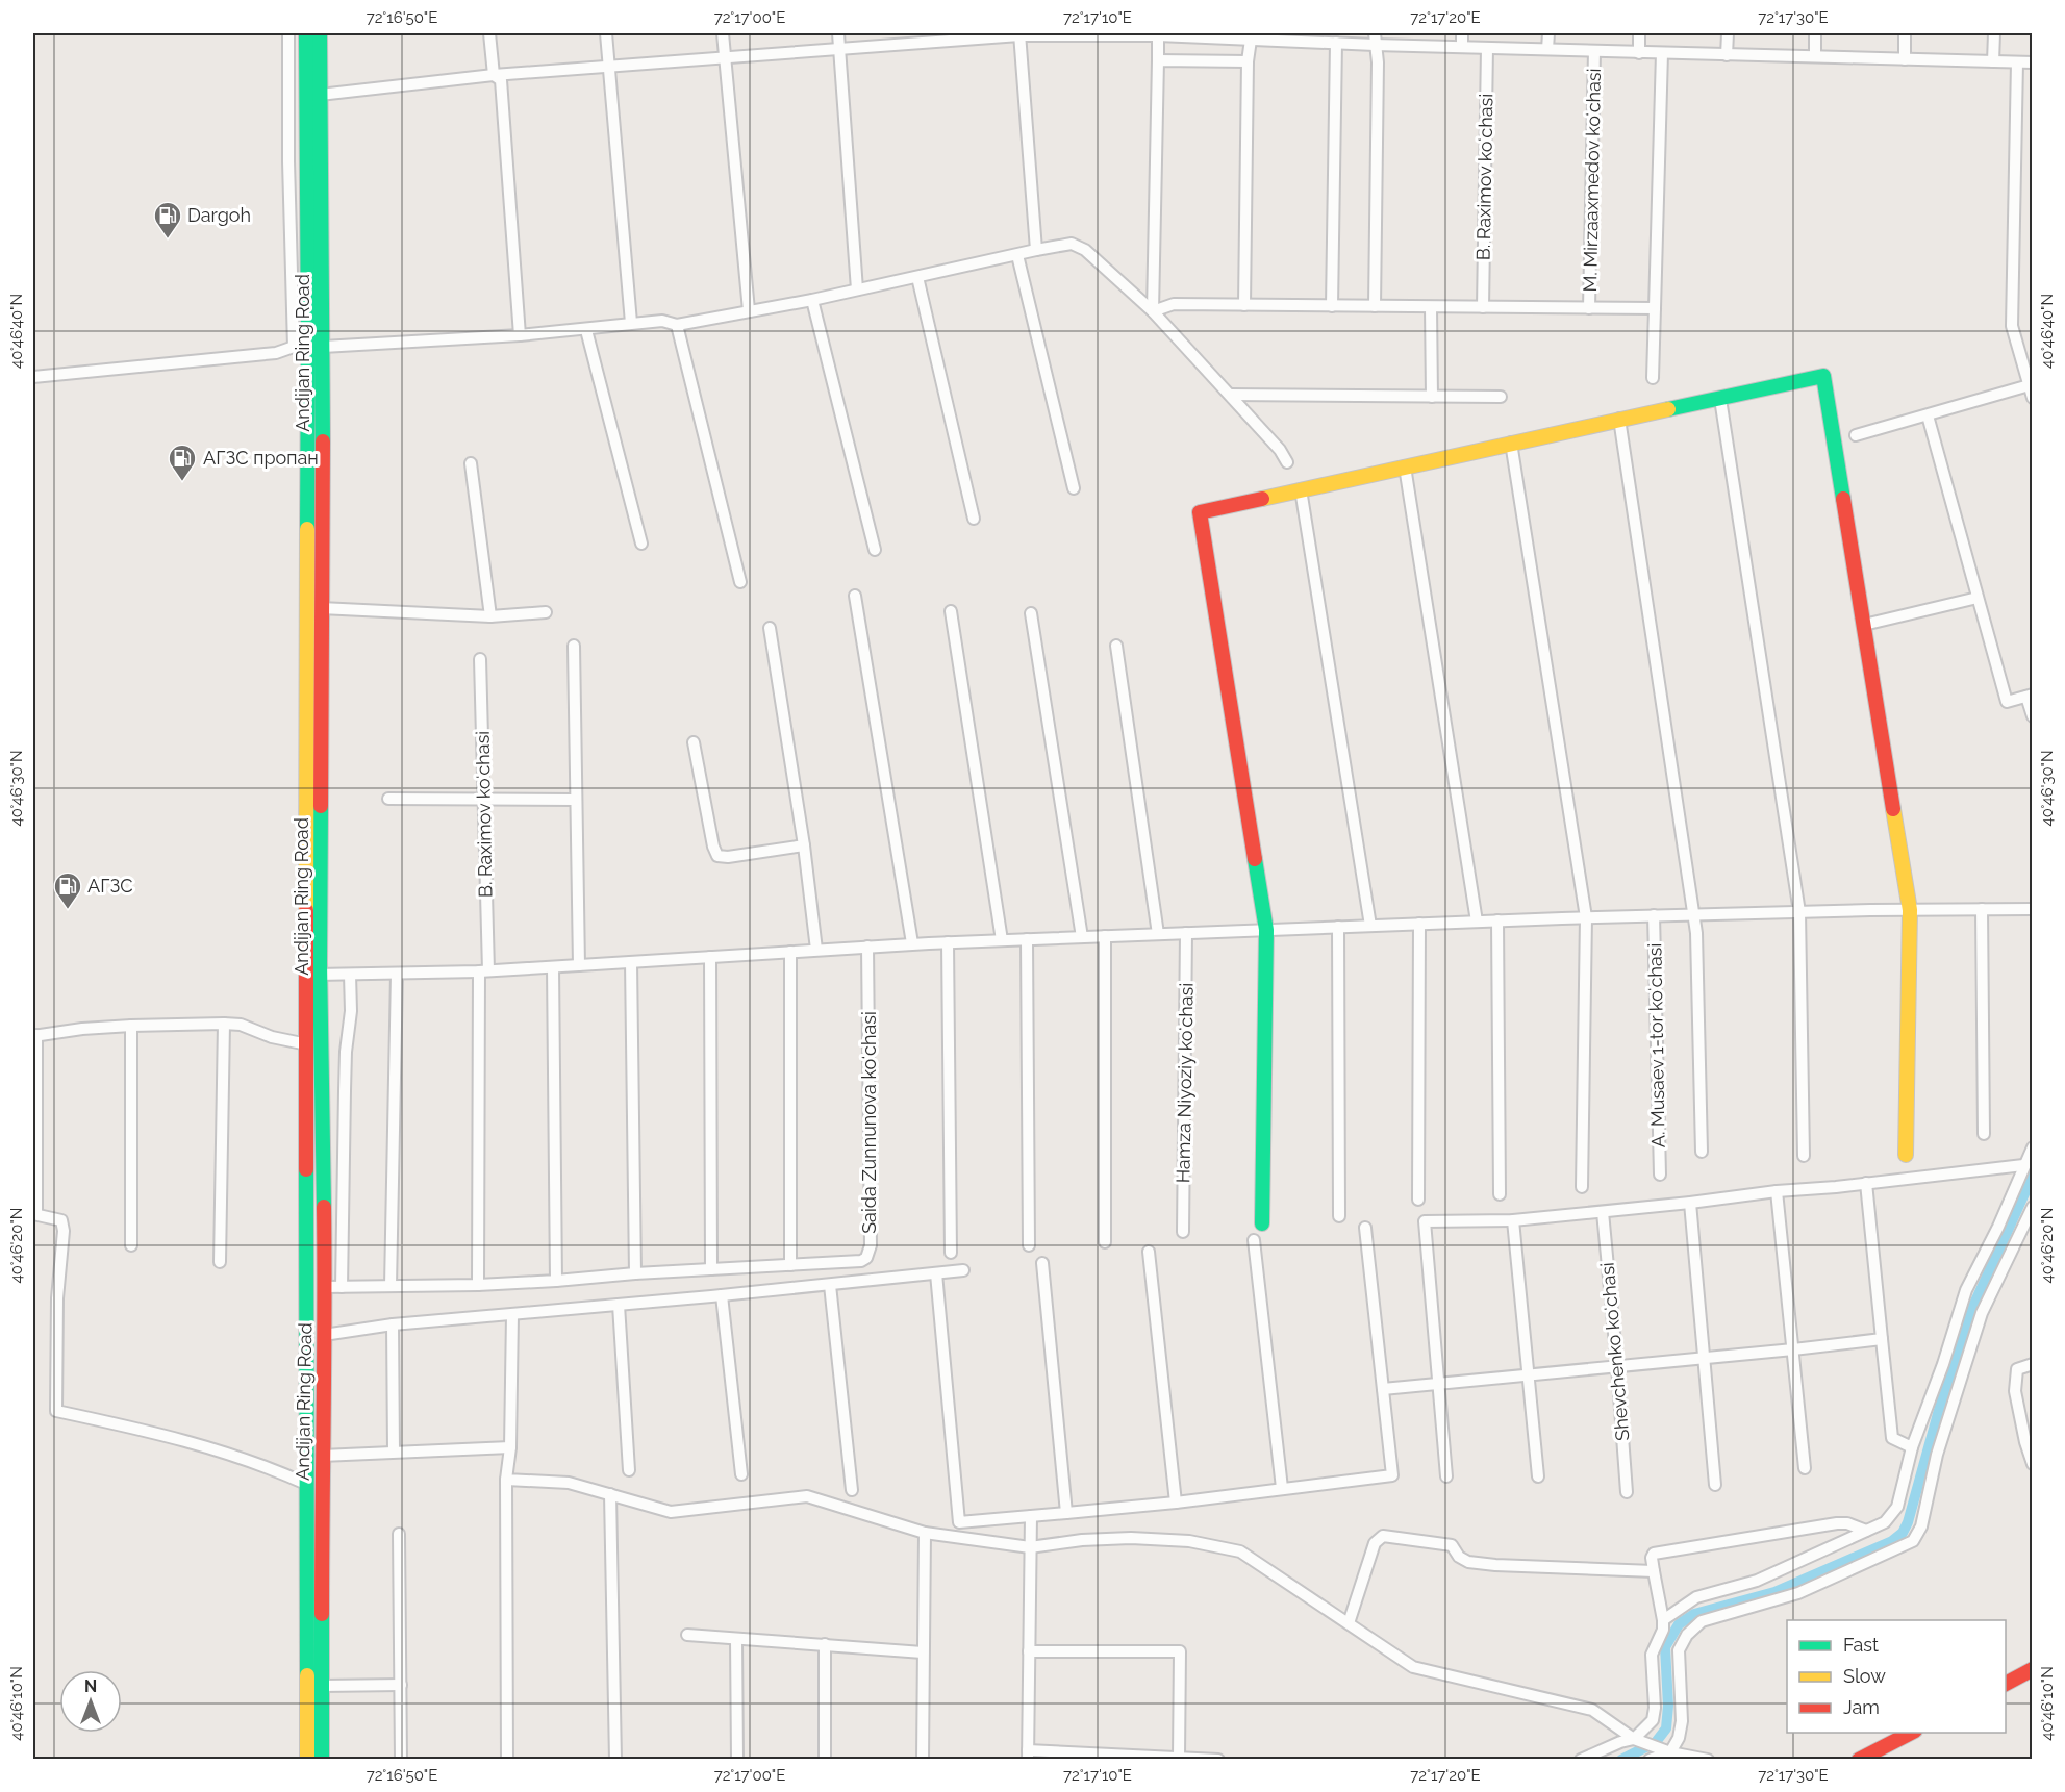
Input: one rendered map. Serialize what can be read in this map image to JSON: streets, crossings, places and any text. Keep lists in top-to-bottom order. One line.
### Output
{"streets":{"main road":["Andijan Ring Road"],"street":["B. Raximov koʻchasi","M. Mirzaaxmedov koʻchasi","A. Musaev 1-tor koʻchasi","Hamza Niyoziy koʻchasi","Saida Zunnunova koʻchasi","Shevchenko koʻchasi"]},"places":{"fuel station":["Dargoh","АГЗС пропан","АГЗС"]},"legend":["Fast","Slow","Jam"],"north":"top","coordinates":["72°16'50\"E","72°17'00\"E","72°17'10\"E","72°17'20\"E","72°17'30\"E","40°46'40\"N","40°46'30\"N","40°46'20\"N","40°46'10\"N"]}
